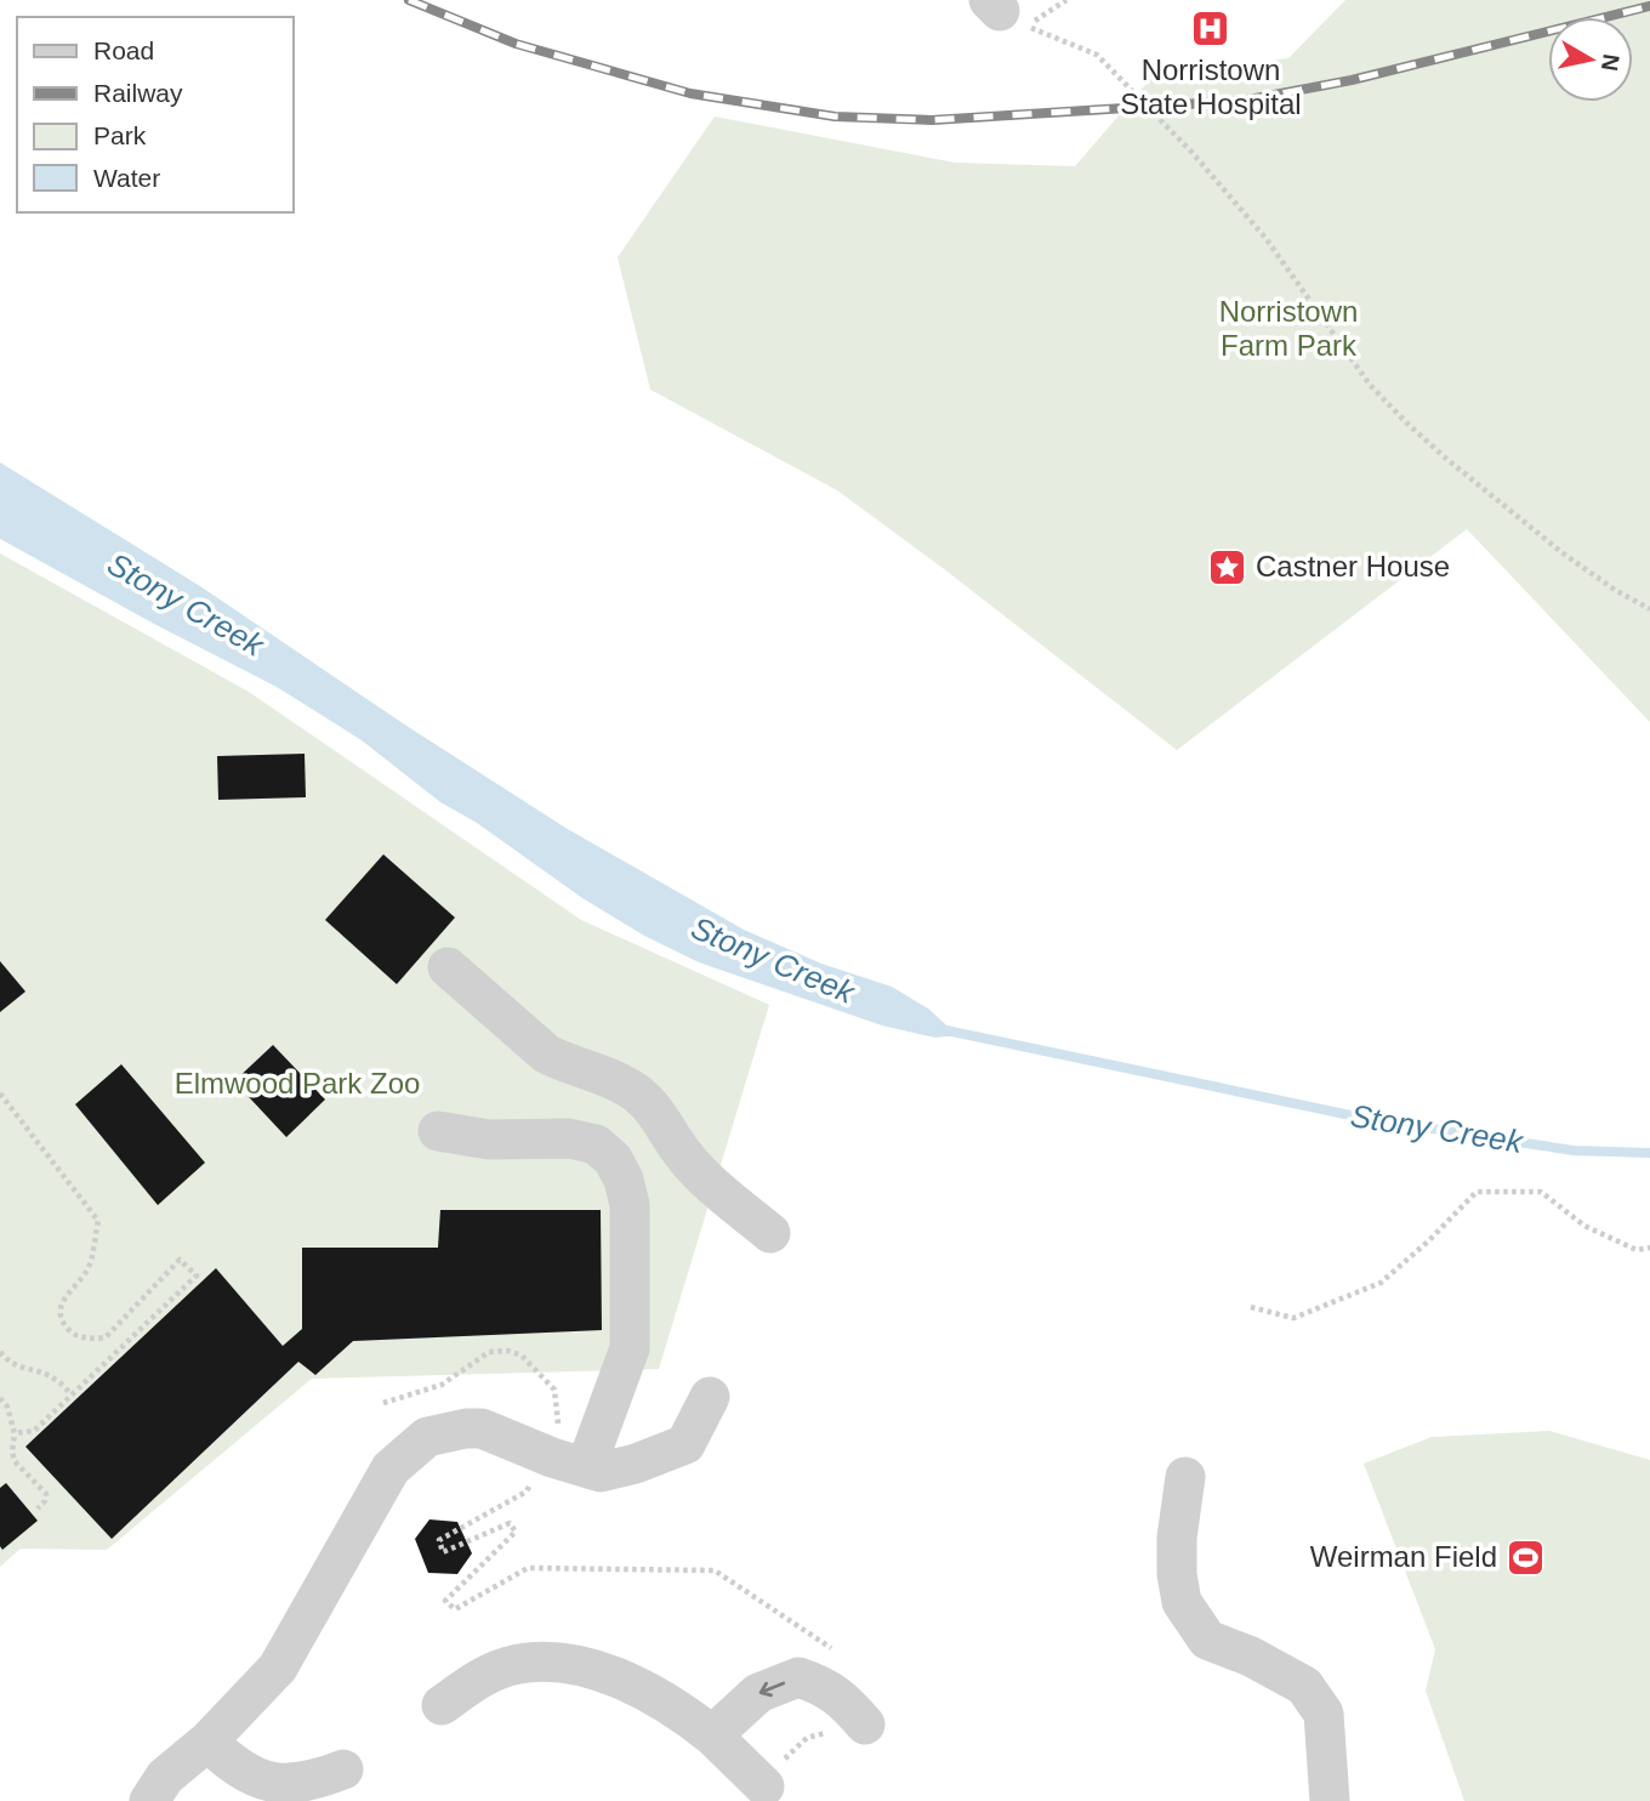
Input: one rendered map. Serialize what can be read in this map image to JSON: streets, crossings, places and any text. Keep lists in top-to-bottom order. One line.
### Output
{"water":["Stony Creek"],"parks":["Norristown Farm Park","Elmwood Park Zoo"],"places":{"hospital":["Norristown State Hospital"],"place":["Castner House"],"sports":["Weirman Field"]},"legend":["Road","Railway","Park","Water"],"north":"right"}
